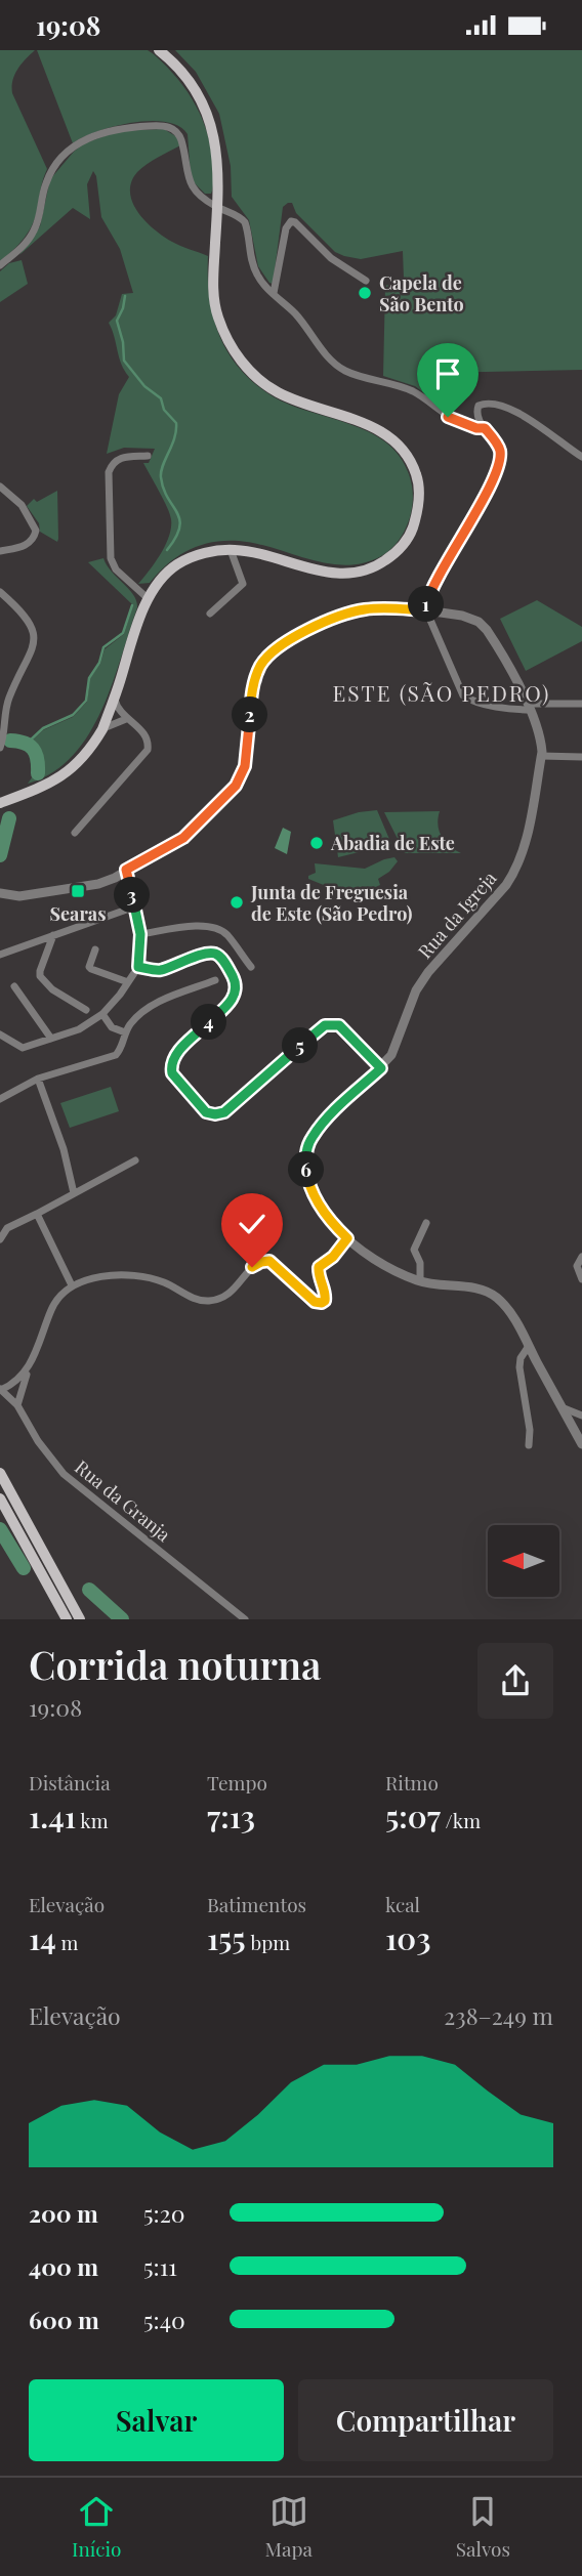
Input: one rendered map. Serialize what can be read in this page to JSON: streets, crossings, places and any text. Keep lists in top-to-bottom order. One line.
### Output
{"streets":{"street":["Rua da Igreja","Rua da Granja"]},"districts":["ESTE (SÃO PEDRO)"],"places":{"other":["Capela de São Bento","Abadia de Este","Junta de Freguesia de Este (São Pedro)"],"transit":["Searas"]},"north":"left","page":{"status":"19:08","pins":["1","2","3","4","5","6"],"heading":["Corrida noturna","19:08"],"stats":[["Distância","1.41 km"],["Tempo","7:13"],["Ritmo","5:07 /km"],["Elevação","14 m"],["Batimentos","155 bpm"],["kcal","103"]],"chart":["Elevação","238–249 m"],"list":[{"name":"200 m","note":"5:20"},{"name":"400 m","note":"5:11"},{"name":"600 m","note":"5:40"}],"buttons":["Salvar","Compartilhar"],"tabs":["Início","Mapa","Salvos"]}}
